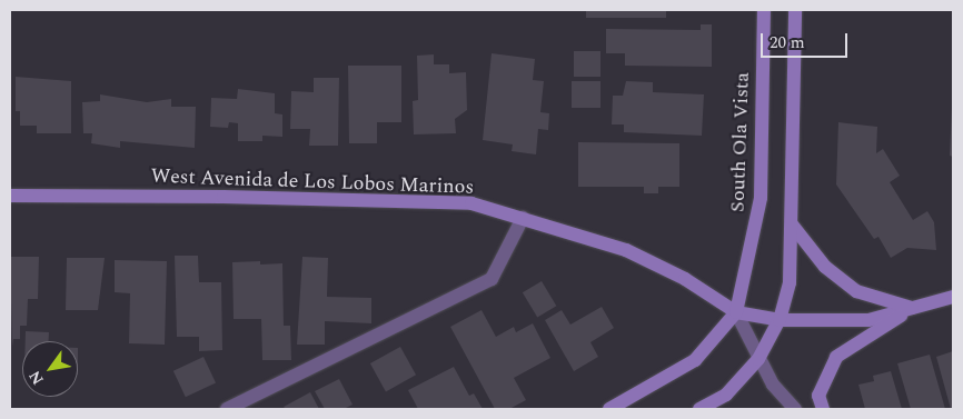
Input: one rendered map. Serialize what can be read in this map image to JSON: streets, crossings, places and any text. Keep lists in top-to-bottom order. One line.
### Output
{"streets":{"street":["South Ola Vista","West Avenida de Los Lobos Marinos"]},"crossings":[["South Ola Vista","West Avenida de Los Lobos Marinos"]],"scale_bar":"20 m","north":"bottom left"}
